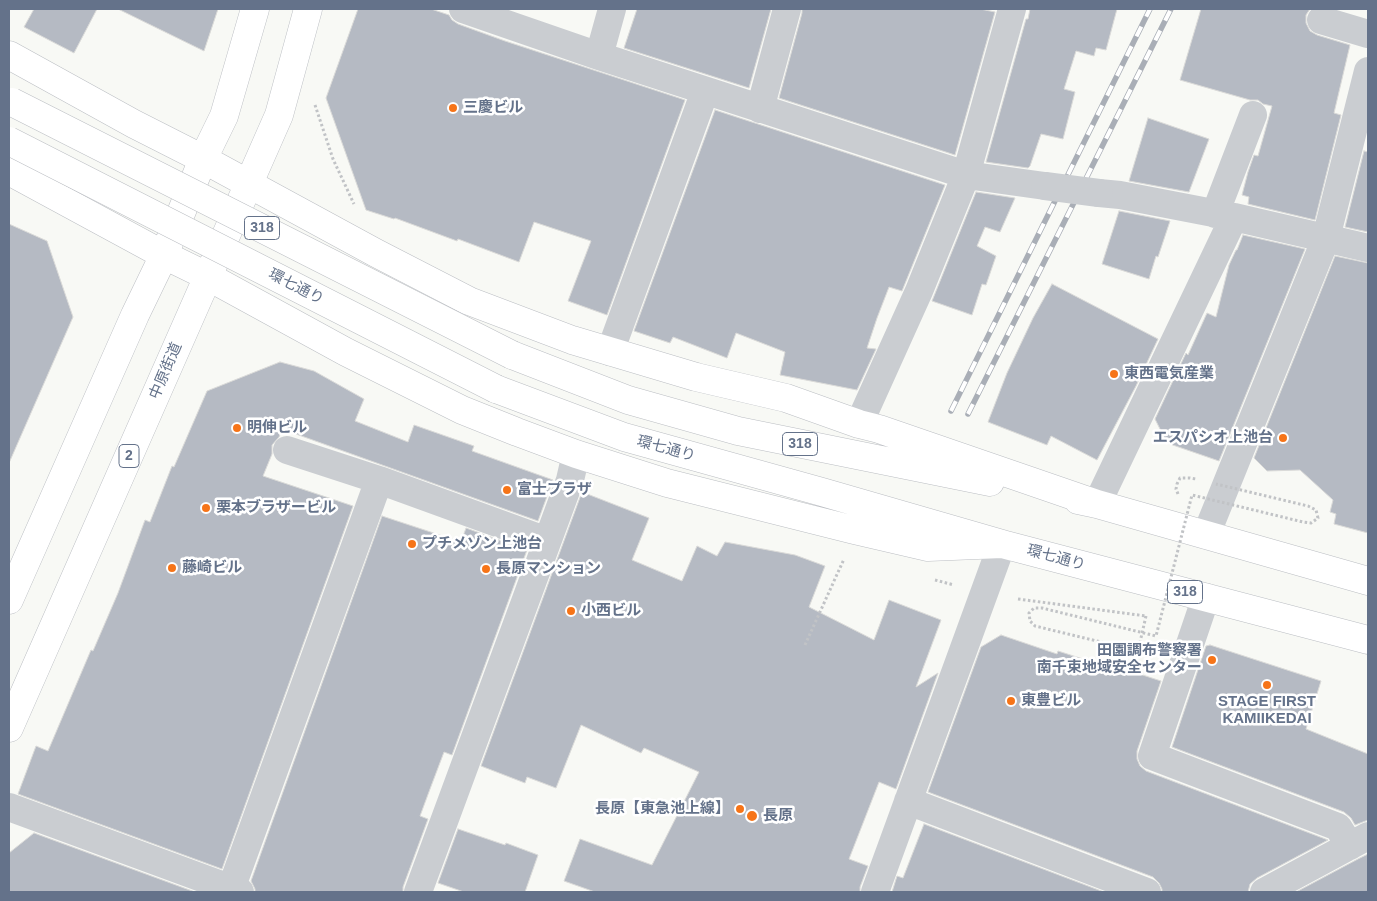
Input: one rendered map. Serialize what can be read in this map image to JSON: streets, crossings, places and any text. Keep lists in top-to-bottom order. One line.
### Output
{"streets":{"main road":["318","環七通り","中原街道","2"]},"places":["三慶ビル","東西電気産業","明伸ビル","エスパシオ上池台","富士プラザ","栗本ブラザービル","プチメゾン上池台","藤崎ビル","長原マンション","小西ビル","田園調布警察署 南千束地域安全センター","STAGE FIRST KAMIIKEDAI","東豊ビル","長原【東急池上線】","長原"]}
